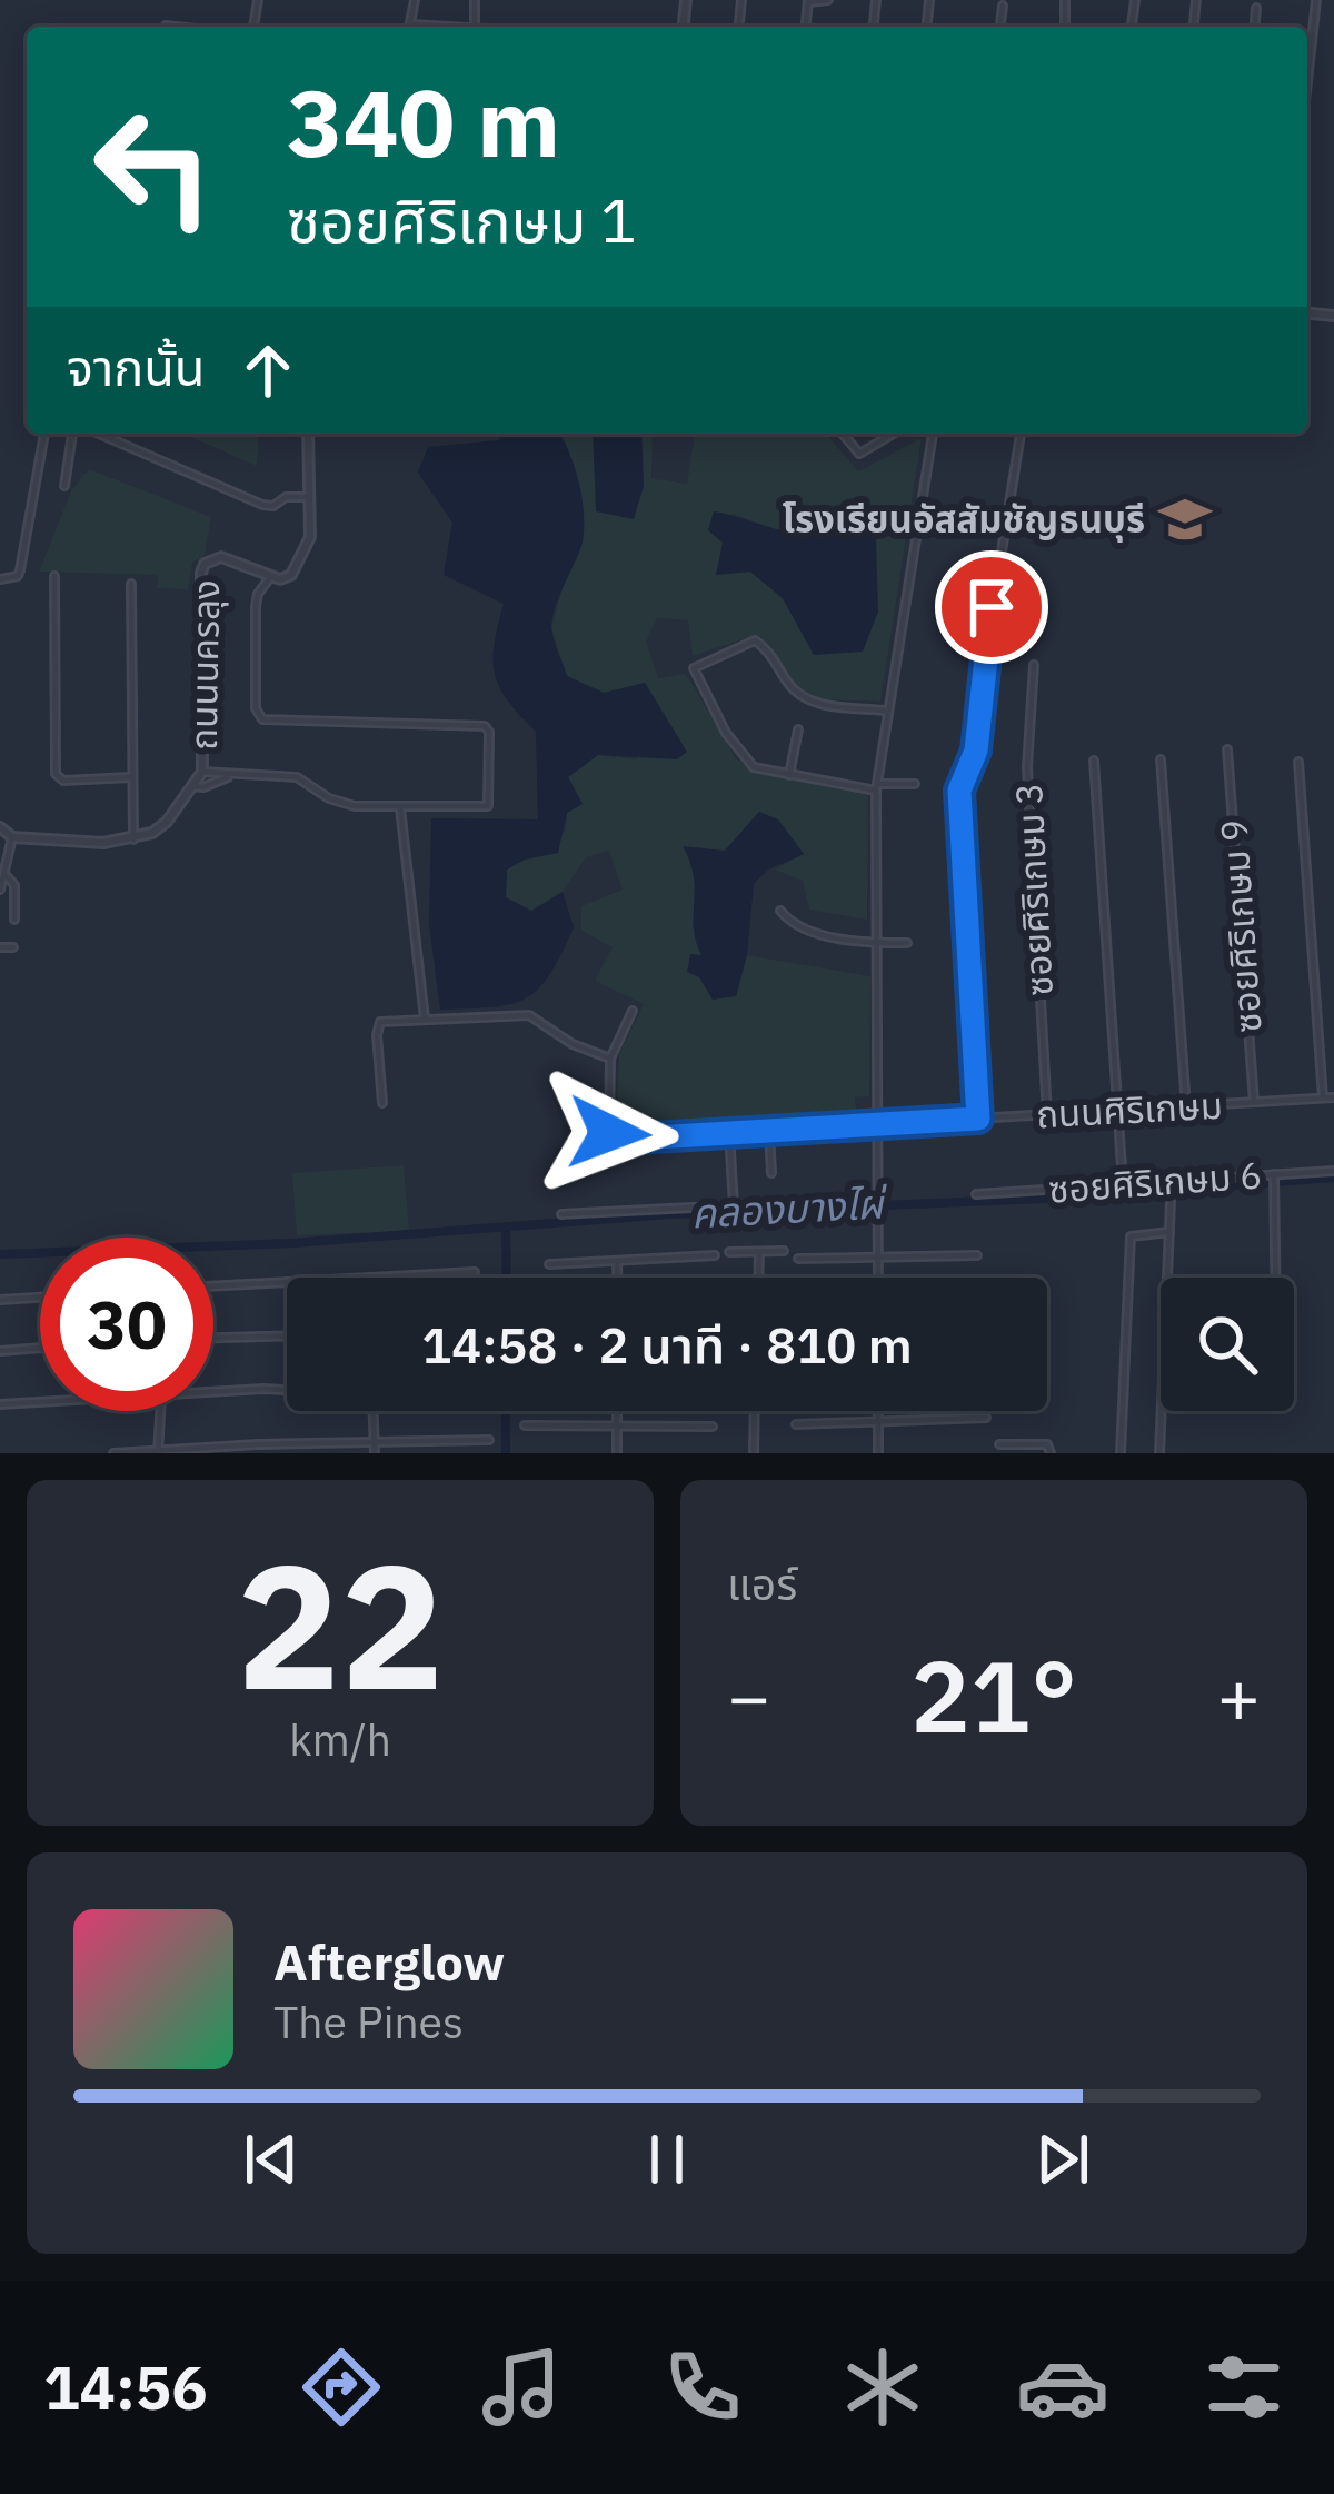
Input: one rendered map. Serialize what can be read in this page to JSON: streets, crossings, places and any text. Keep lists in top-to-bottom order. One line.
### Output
{"streets":{"street":["ถนนนครลุง","ซอยศิริเกษม 3","ซอยศิริเกษม 9","ถนนศิริเกษม","ซอยศิริเกษม 6"]},"crossings":[["ซอยศิริเกษม 3","ถนนศิริเกษม"],["ซอยศิริเกษม 9","ถนนศิริเกษม"]],"water":["คลองบางไผ่"],"places":{"school or university":["โรงเรียนอัสสัมชัญธนบุรี"]},"page":{"turn":["340 m","ซอยศิริเกษม 1"],"then":"จากนั้น","limit":"30","trip":"14:58 · 2 นาที · 810 m","tile":[["22","km/h"],"แอร์"],"heat":["−","21°","+"],"song":["Afterglow","The Pines"],"tabs":"14:56"}}
